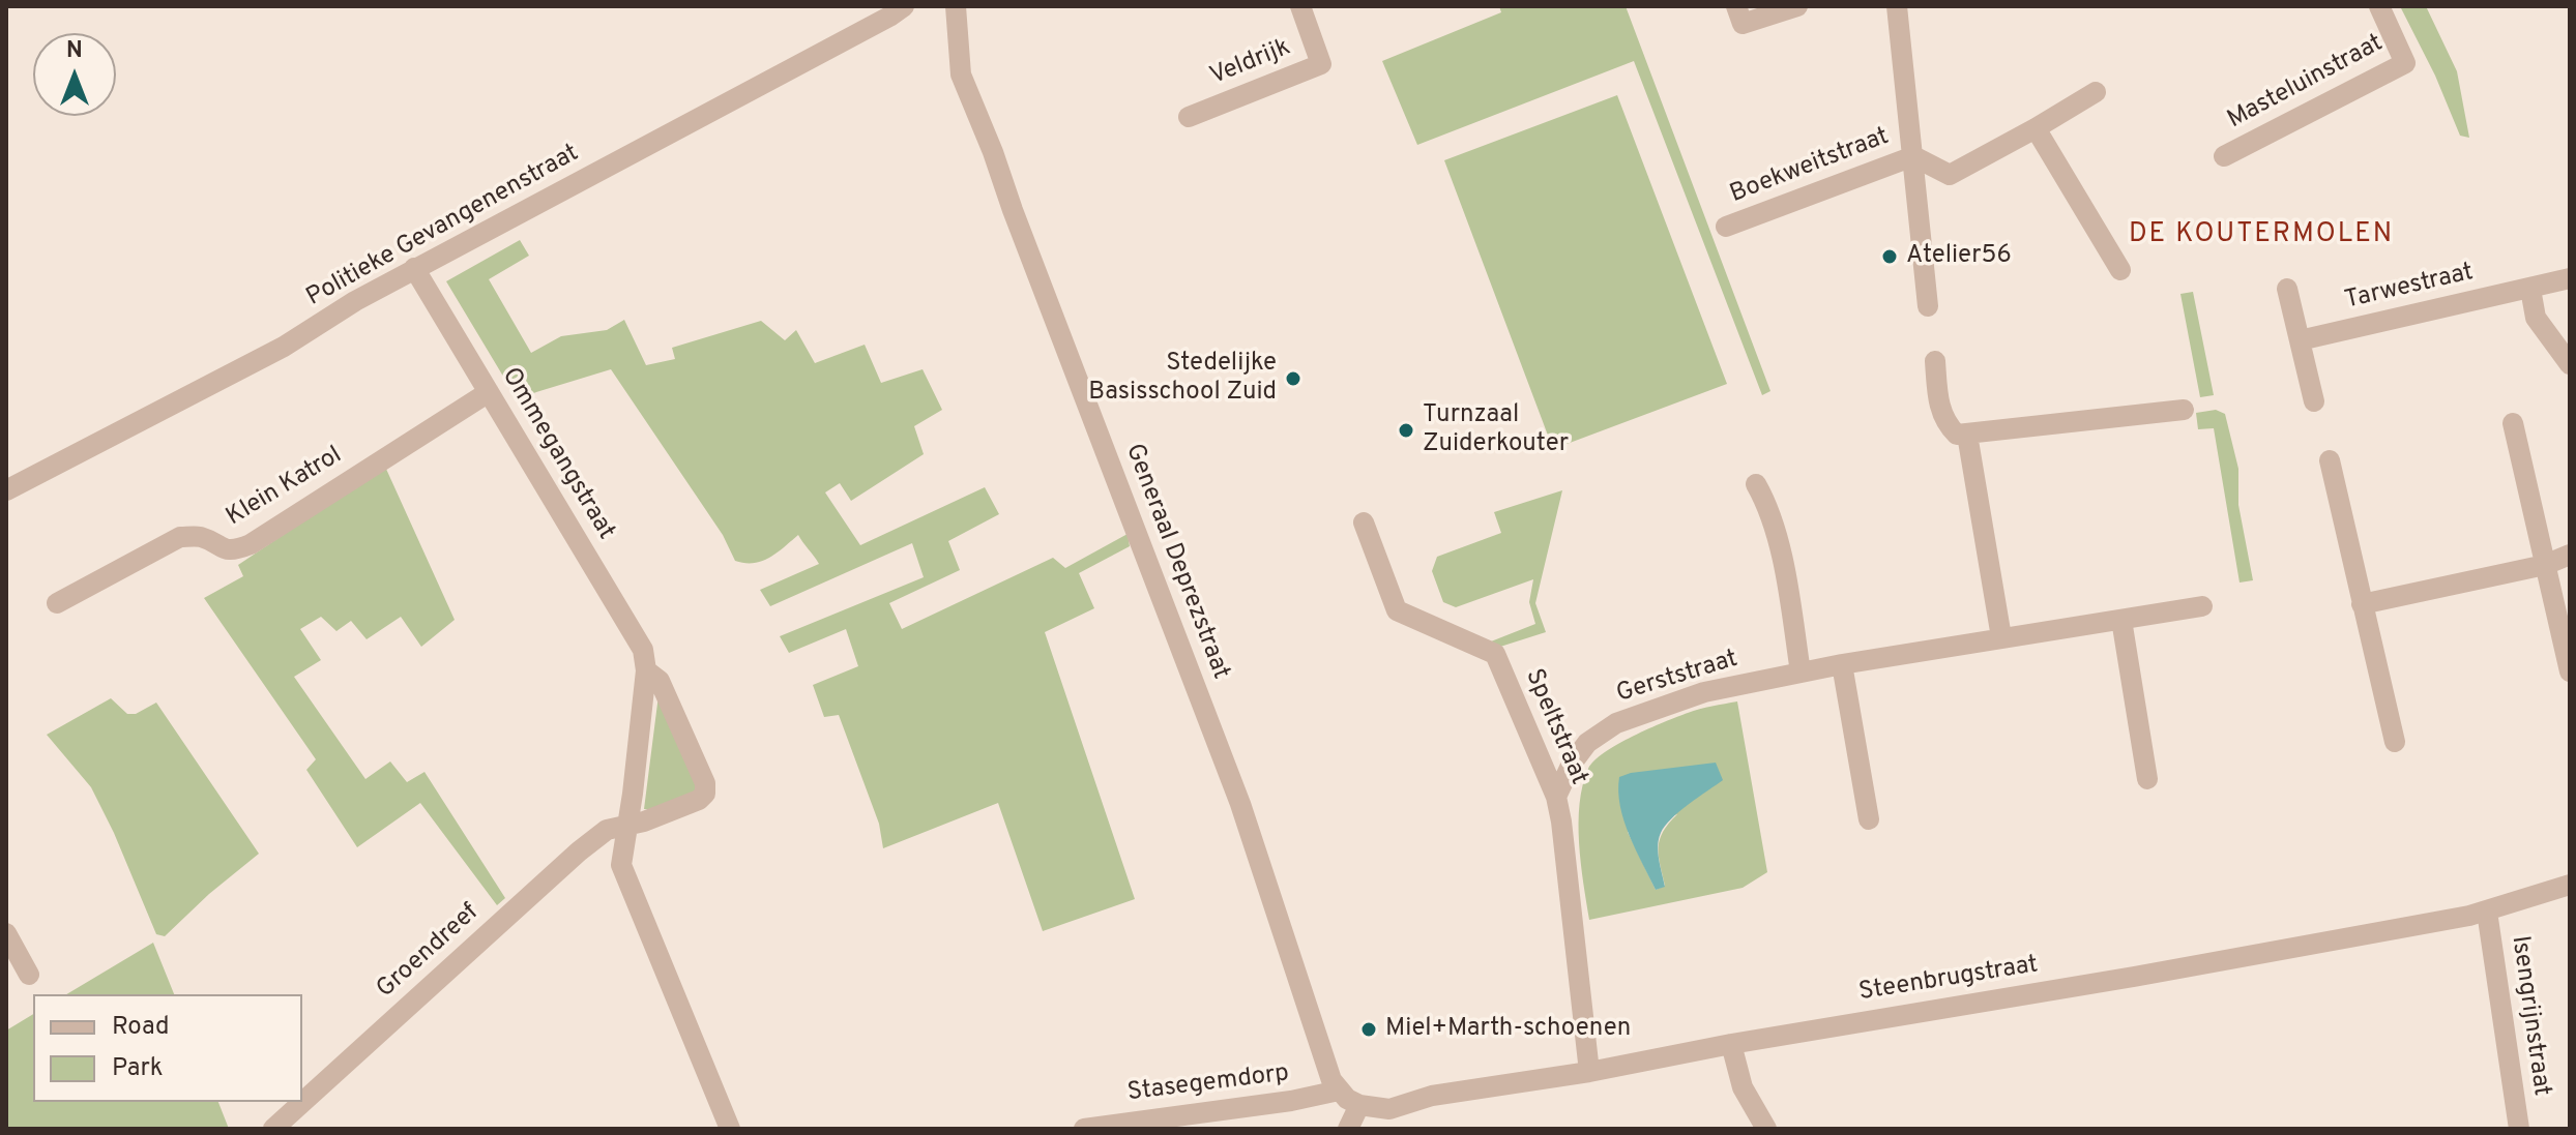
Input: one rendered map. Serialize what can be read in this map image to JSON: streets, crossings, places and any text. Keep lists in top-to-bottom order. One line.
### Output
{"streets":{"street":["Veldrijk","Masteluinstraat","Boekweitstraat","Politieke Gevangenenstraat","Tarwestraat","Ommegangstraat","Klein Katrol","Generaal Deprezstraat","Gerststraat","Speltstraat","Groendreef","Steenbrugstraat","Isengrijnstraat","Stasegemdorp"]},"crossings":[["Politieke Gevangenenstraat","Ommegangstraat"],["Ommegangstraat","Klein Katrol"],["Ommegangstraat","Groendreef"],["Generaal Deprezstraat","Stasegemdorp"],["Gerststraat","Speltstraat"],["Speltstraat","Steenbrugstraat"],["Steenbrugstraat","Isengrijnstraat"]],"districts":["DE KOUTERMOLEN"],"places":["Atelier56","Stedelijke Basisschool Zuid","Turnzaal Zuiderkouter","Miel+Marth-schoenen"],"legend":["Road","Park"],"north":"top"}
